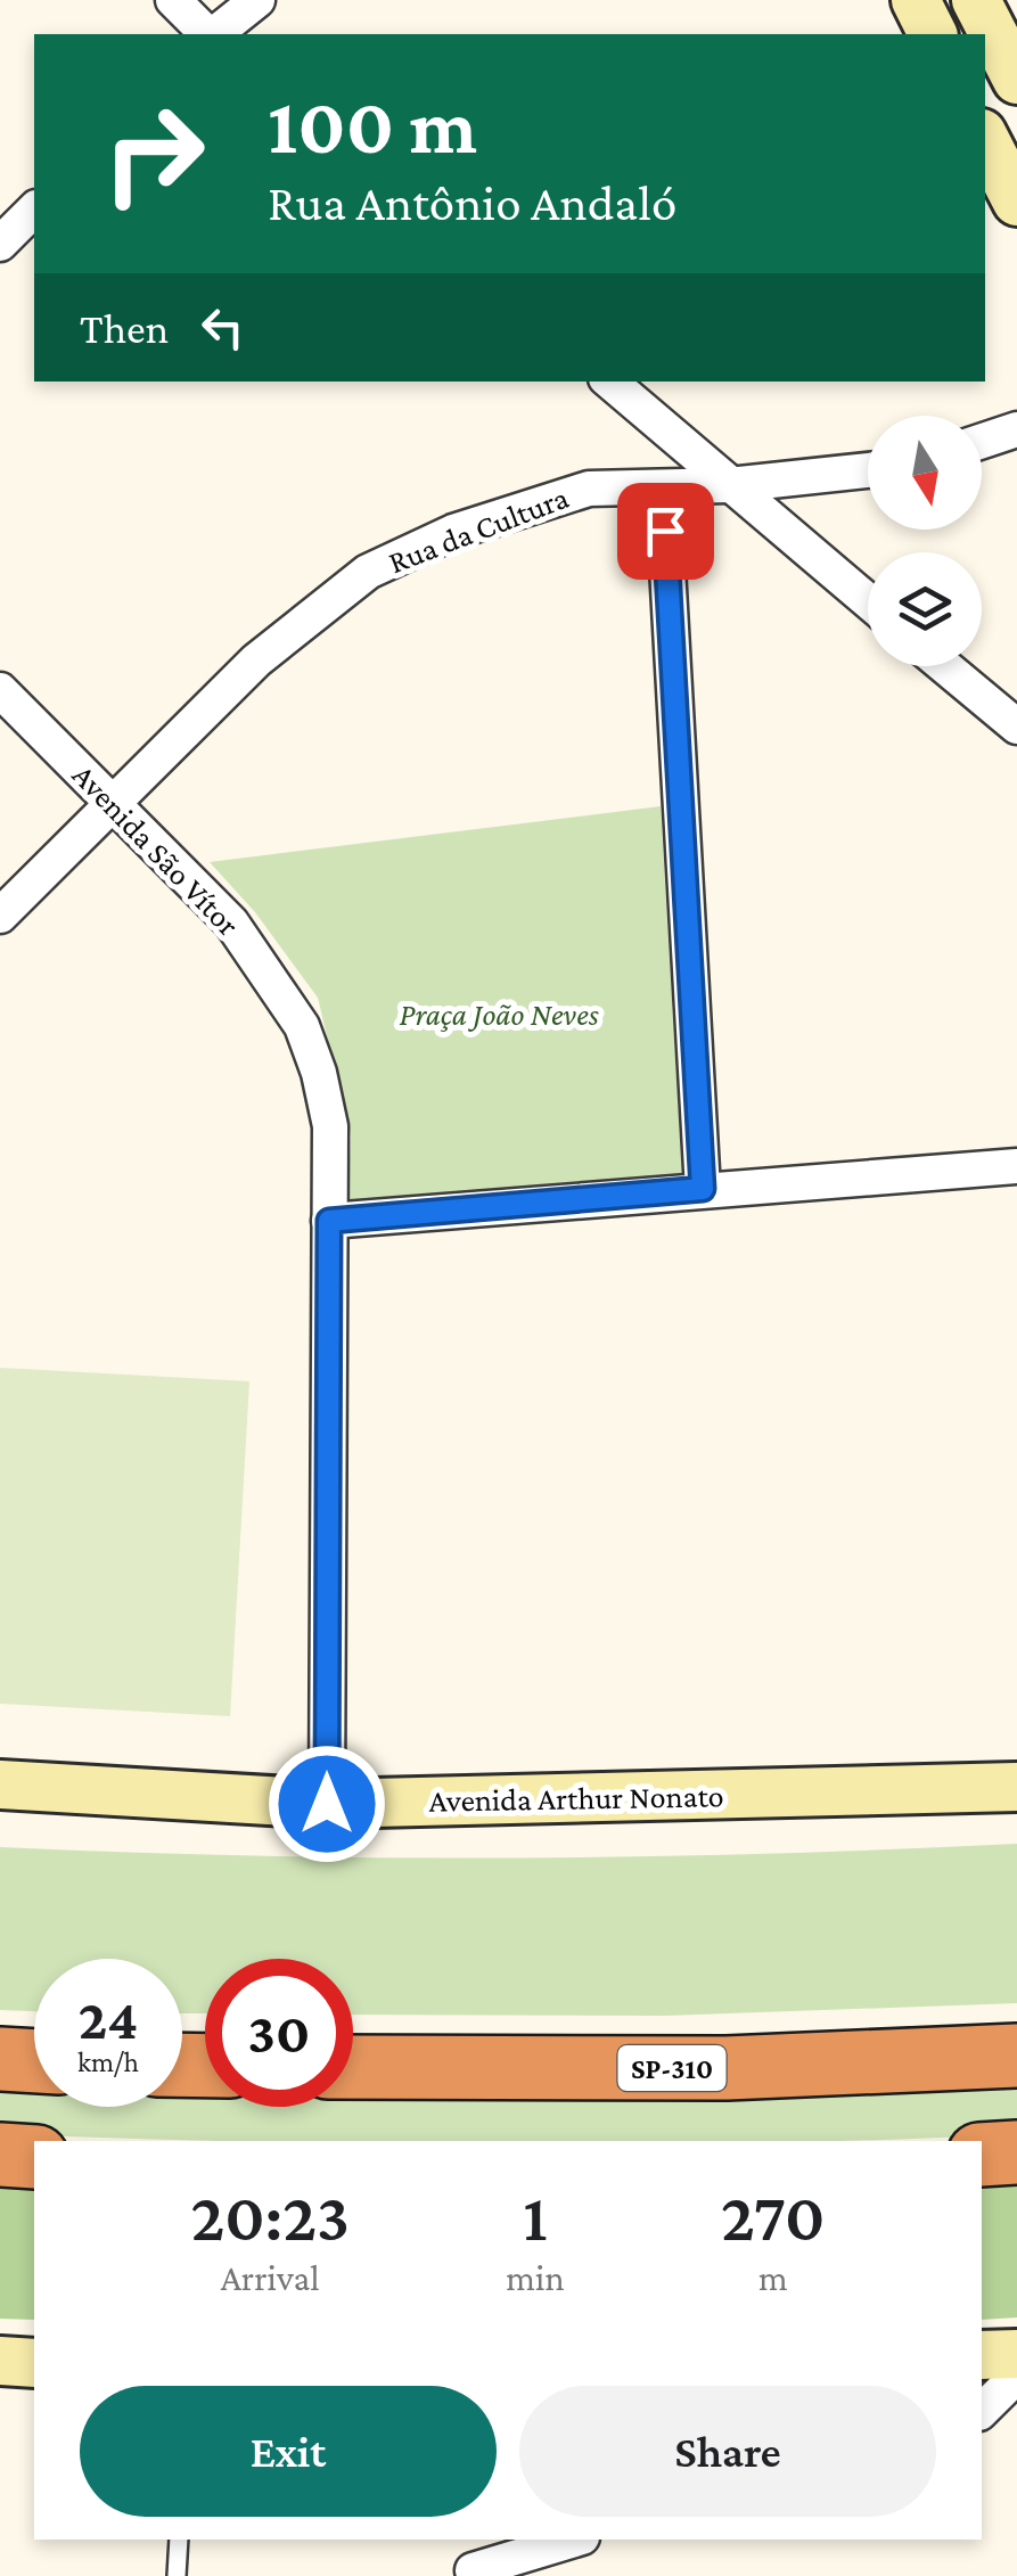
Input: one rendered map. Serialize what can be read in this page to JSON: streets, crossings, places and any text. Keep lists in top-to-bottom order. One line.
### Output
{"streets":{"highway":["SP-310"],"main road":["Avenida Arthur Nonato"],"street":["Rua da Cultura","Avenida São Vítor"]},"crossings":[["Rua da Cultura","Avenida São Vítor"],["Avenida São Vítor","Avenida Arthur Nonato"]],"parks":["Praça João Neves"],"north":"bottom","page":{"turn":["100 m","Rua Antônio Andaló"],"then":"Then","speed":"24 km/h","limit":"30","eta":["20:23","Arrival","1","min","270","m"],"buttons":["Exit","Share"]}}
